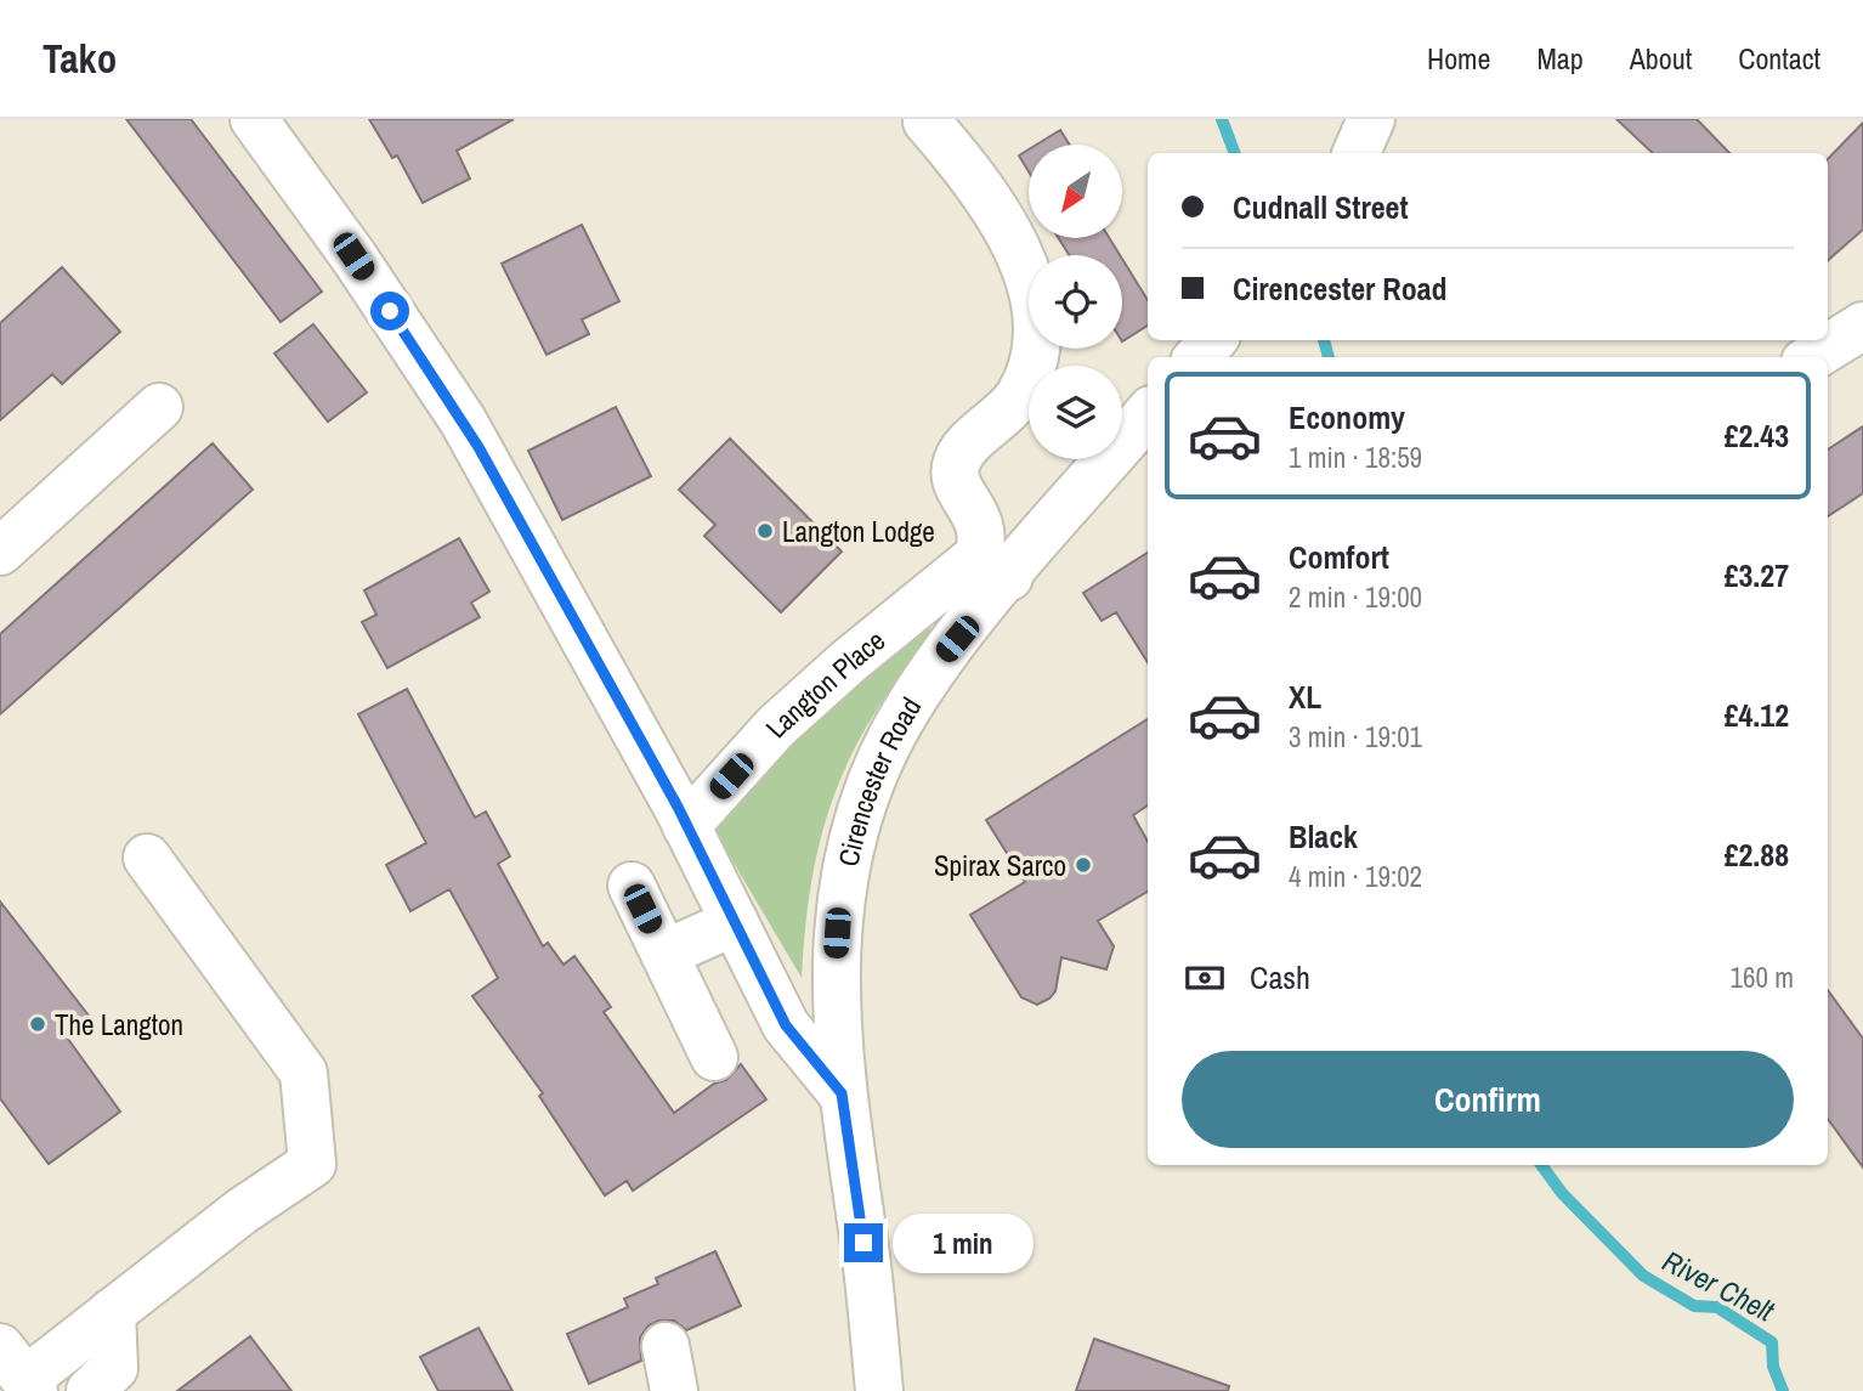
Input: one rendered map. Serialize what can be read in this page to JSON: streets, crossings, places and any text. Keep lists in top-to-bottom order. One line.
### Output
{"streets":{"street":["Langton Place","Cirencester Road"]},"crossings":[["Langton Place","Cirencester Road"]],"water":["River Chelt"],"places":["Langton Lodge","Spirax Sarco","The Langton"],"north":"bottom left","page":{"header":"Tako","nav":["Home","Map","About","Contact"],"banner":["Cudnall Street","Cirencester Road"],"list":[{"name":"Economy","note":"1 min · 18:59","value":"£2.43"},{"name":"Comfort","note":"2 min · 19:00","value":"£3.27"},{"name":"XL","note":"3 min · 19:01","value":"£4.12"},{"name":"Black","note":"4 min · 19:02","value":"£2.88"}],"pay":["Cash","160 m"],"buttons":"Confirm","bubble":"1 min"}}
